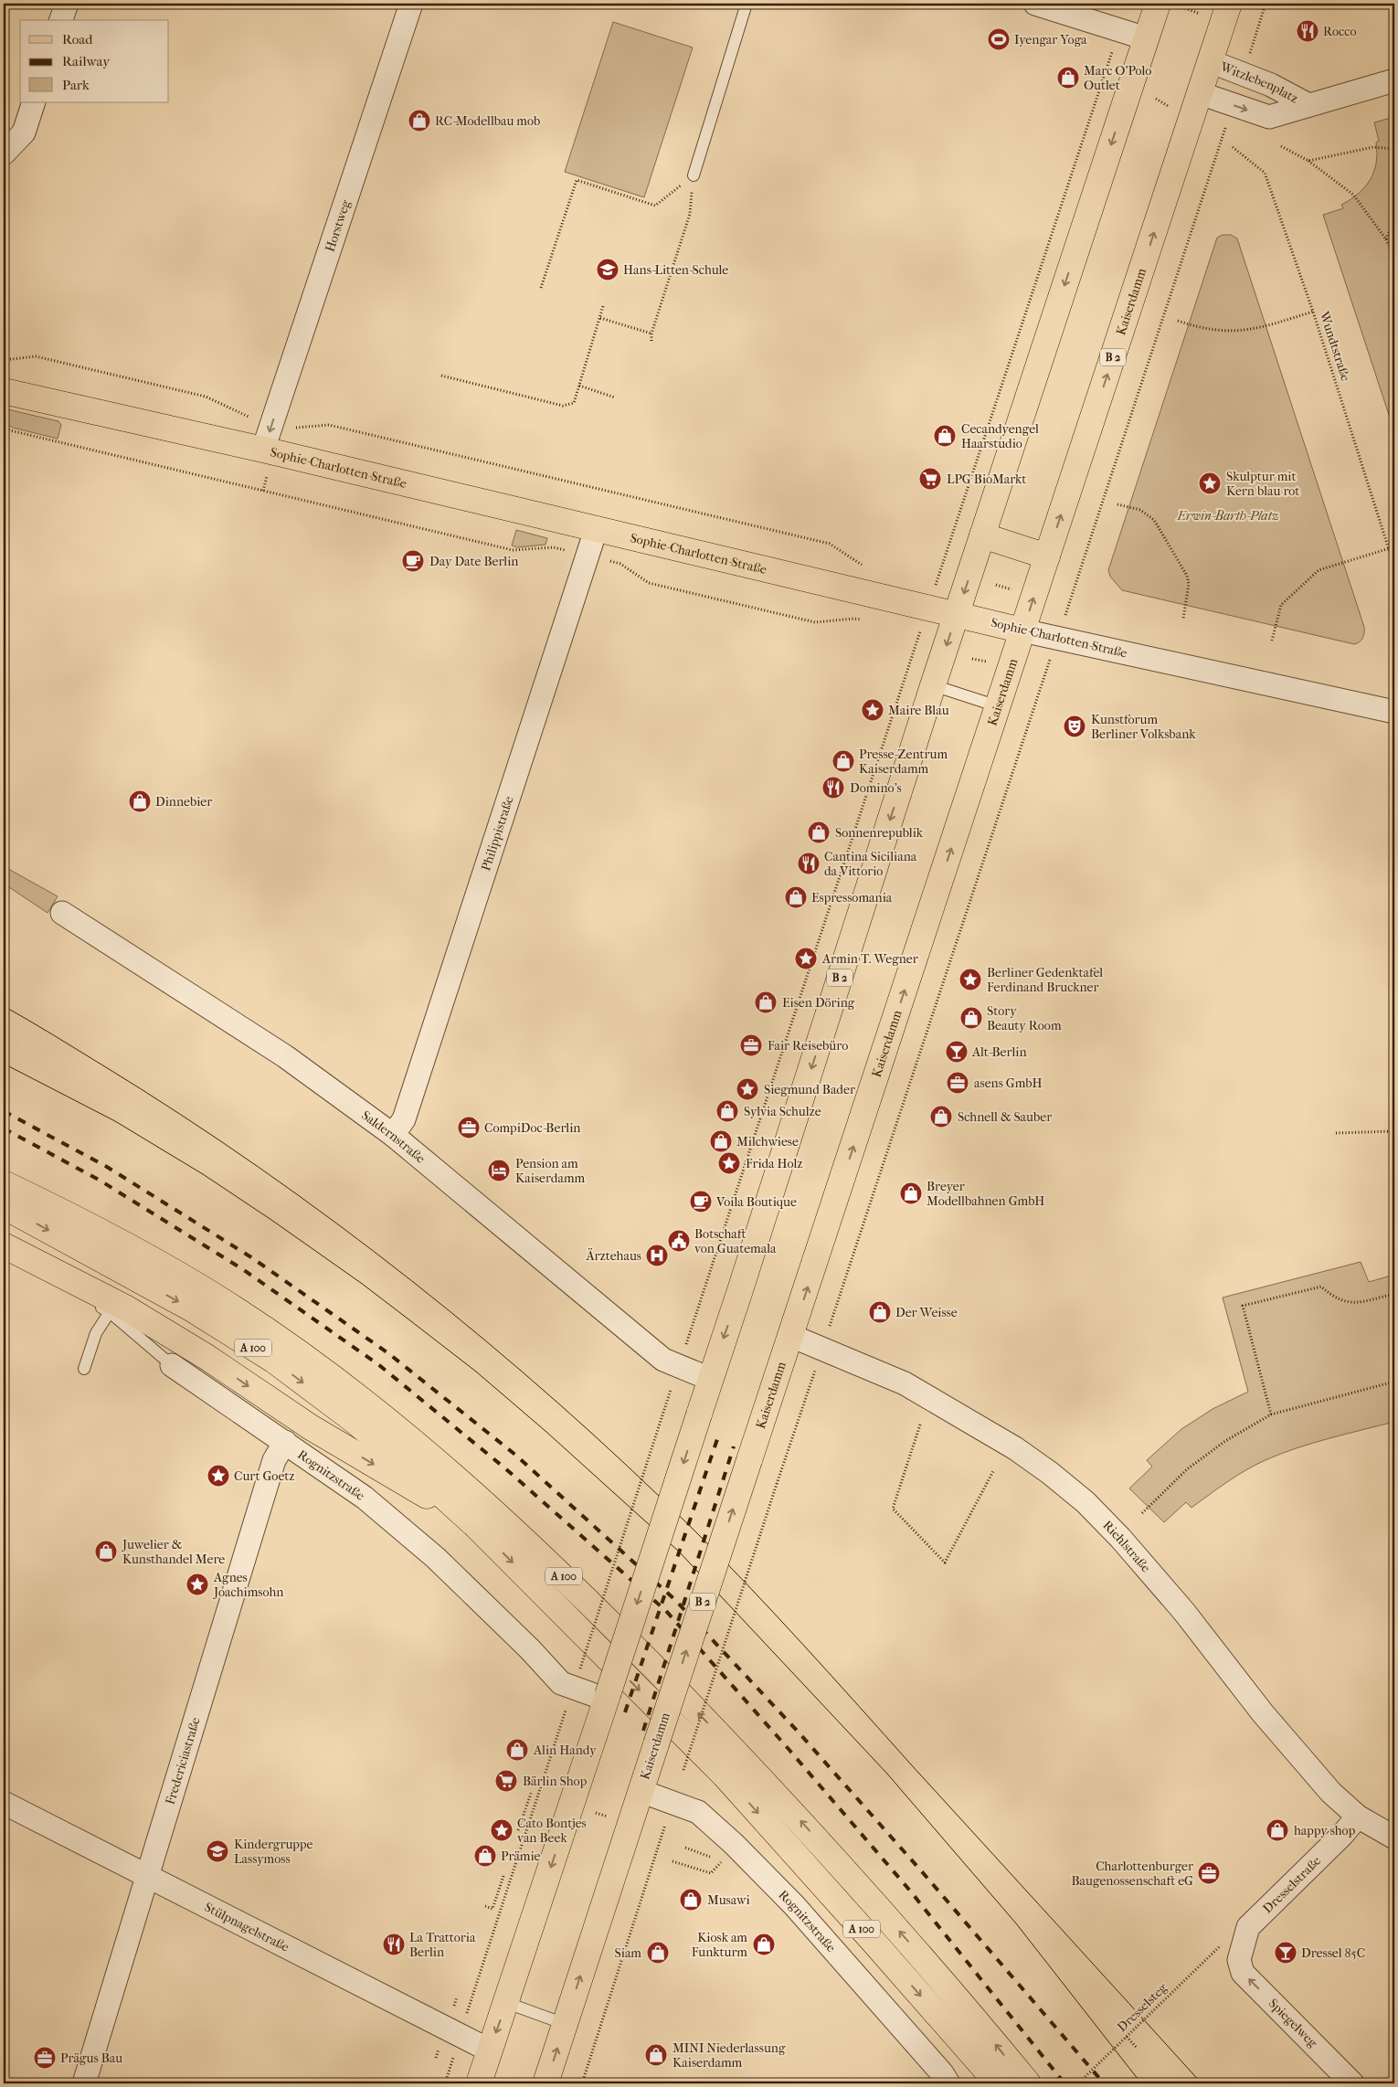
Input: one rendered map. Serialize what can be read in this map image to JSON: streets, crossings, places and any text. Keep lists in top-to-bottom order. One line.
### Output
{"streets":{"main road":["Kaiserdamm","B 2","Sophie-Charlotten-Straße","A 100"],"street":["Witzlebenplatz","Horstweg","Philippistraße","Saldernstraße","Rognitzstraße","Riehlstraße","Fredericiastraße","Dresselstraße","Stülpnagelstraße","Spiegelweg"],"path":["Wundtstraße","Dresselsteg"]},"crossings":[["Witzlebenplatz","Kaiserdamm"],["Horstweg","Sophie-Charlotten-Straße"],["Kaiserdamm","Sophie-Charlotten-Straße"],["Kaiserdamm","Rognitzstraße"],["Kaiserdamm","Riehlstraße"],["B 2","Sophie-Charlotten-Straße"],["B 2","Saldernstraße"],["B 2","Rognitzstraße"],["B 2","Stülpnagelstraße"],["Sophie-Charlotten-Straße","Philippistraße"],["Philippistraße","Saldernstraße"],["Rognitzstraße","Fredericiastraße"],["Riehlstraße","Dresselstraße"],["Fredericiastraße","Stülpnagelstraße"],["Dresselstraße","Spiegelweg"]],"one_way":["Horstweg","Spiegelweg"],"parks":["Erwin-Barth-Platz"],"places":{"restaurant":["Rocco","Domino's","Cantina Siciliana da Vittorio","La Trattoria Berlin"],"sports":["Iyengar Yoga"],"shop":["Marc O'Polo Outlet","RC-Modellbau mob","Cecandyengel Haarstudio","Presse-Zentrum Kaiserdamm","Dinnebier","Sonnenrepublik","Espressomania","Eisen Döring","Story Beauty Room","Sylvia Schulze","Schnell & Sauber","Milchwiese","Breyer Modellbahnen GmbH","Der Weisse","Juwelier & Kunsthandel Mere","Alin Handy","happy shop","Prämie","Musawi","Kiosk am Funkturm","Siam","MINI Niederlassung Kaiserdamm"],"school or university":["Hans-Litten-Schule","Kindergruppe Lassymoss"],"supermarket":["LPG BioMarkt","Bärlin Shop"],"place":["Skulptur mit Kern blau rot","Maire Blau","Armin T. Wegner","Berliner Gedenktafel Ferdinand Bruckner","Siegmund Bader","Frida Holz","Curt Goetz","Agnes Joachimsohn","Cato Bontjes van Beek"],"cafe":["Day Date Berlin","Voila Boutique"],"theatre":["Kunstforum Berliner Volksbank"],"office":["Fair Reisebüro","asens GmbH","CompiDoc-Berlin","Charlottenburger Baugenossenschaft eG","Prägus Bau"],"bar":["Alt-Berlin","Dressel 85C"],"hotel":["Pension am Kaiserdamm"],"public building":["Botschaft von Guatemala"],"hospital":["Ärztehaus"]},"legend":["Road","Railway","Park"]}
